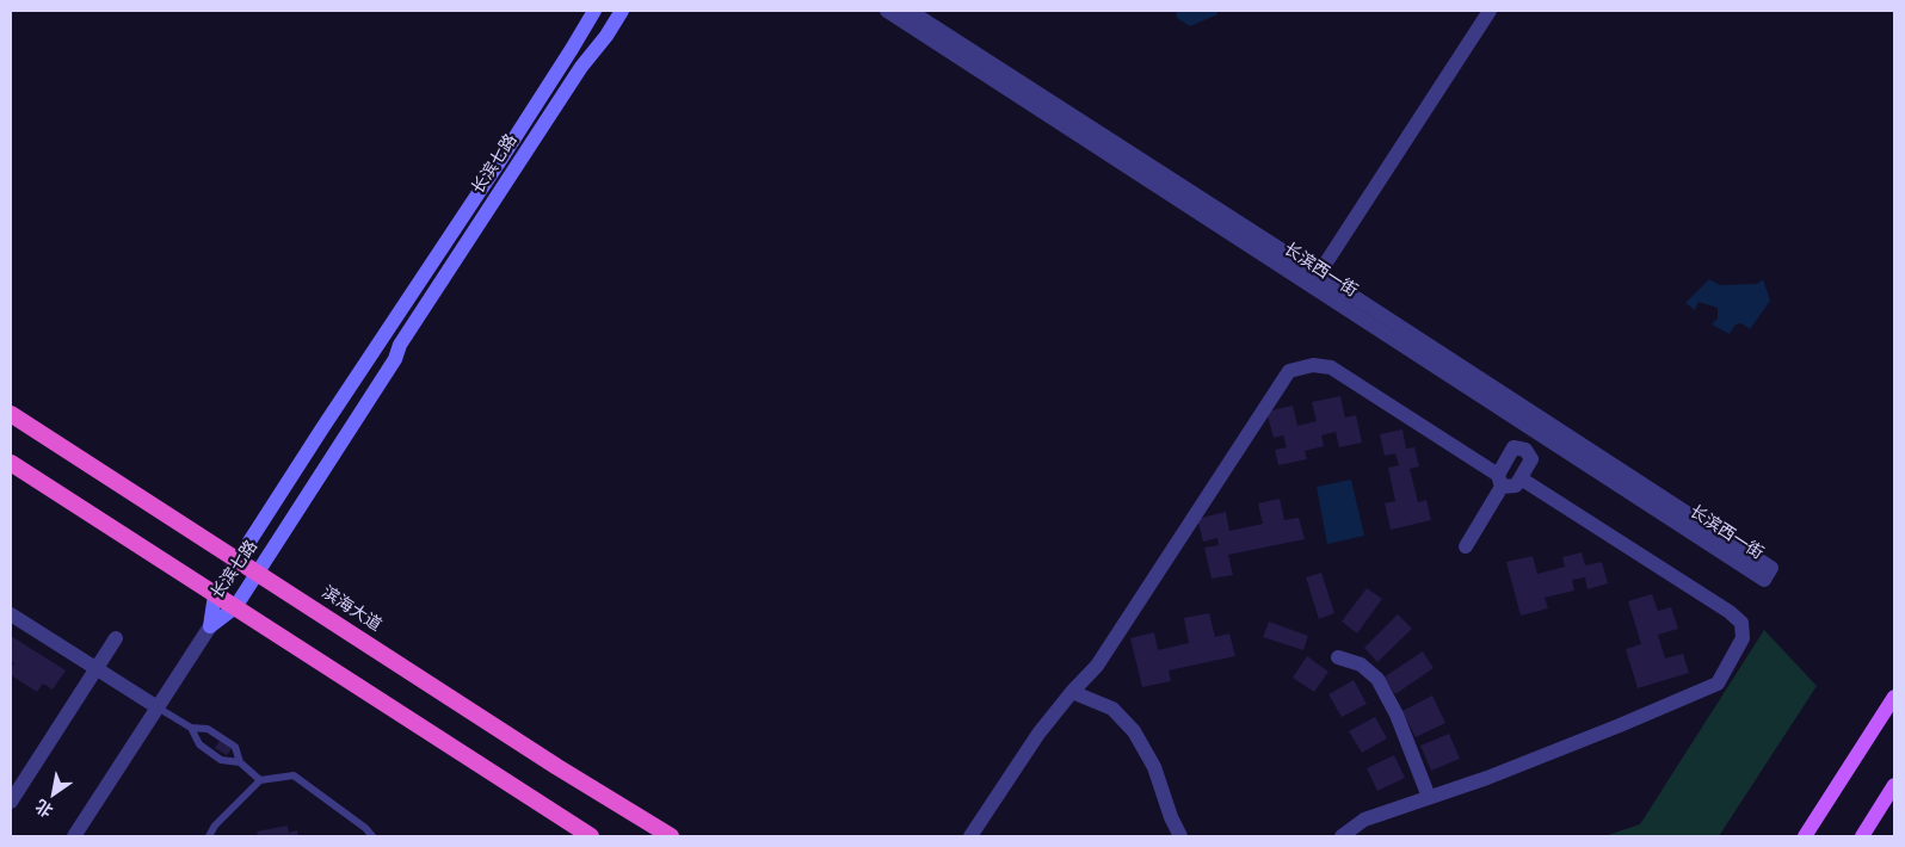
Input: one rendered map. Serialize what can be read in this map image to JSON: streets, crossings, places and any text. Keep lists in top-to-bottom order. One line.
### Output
{"streets":{"highway":["滨海大道"],"main road":["长滨七路"],"street":["长滨西一街"]},"crossings":[["长滨七路","滨海大道"]],"north":"bottom left"}
